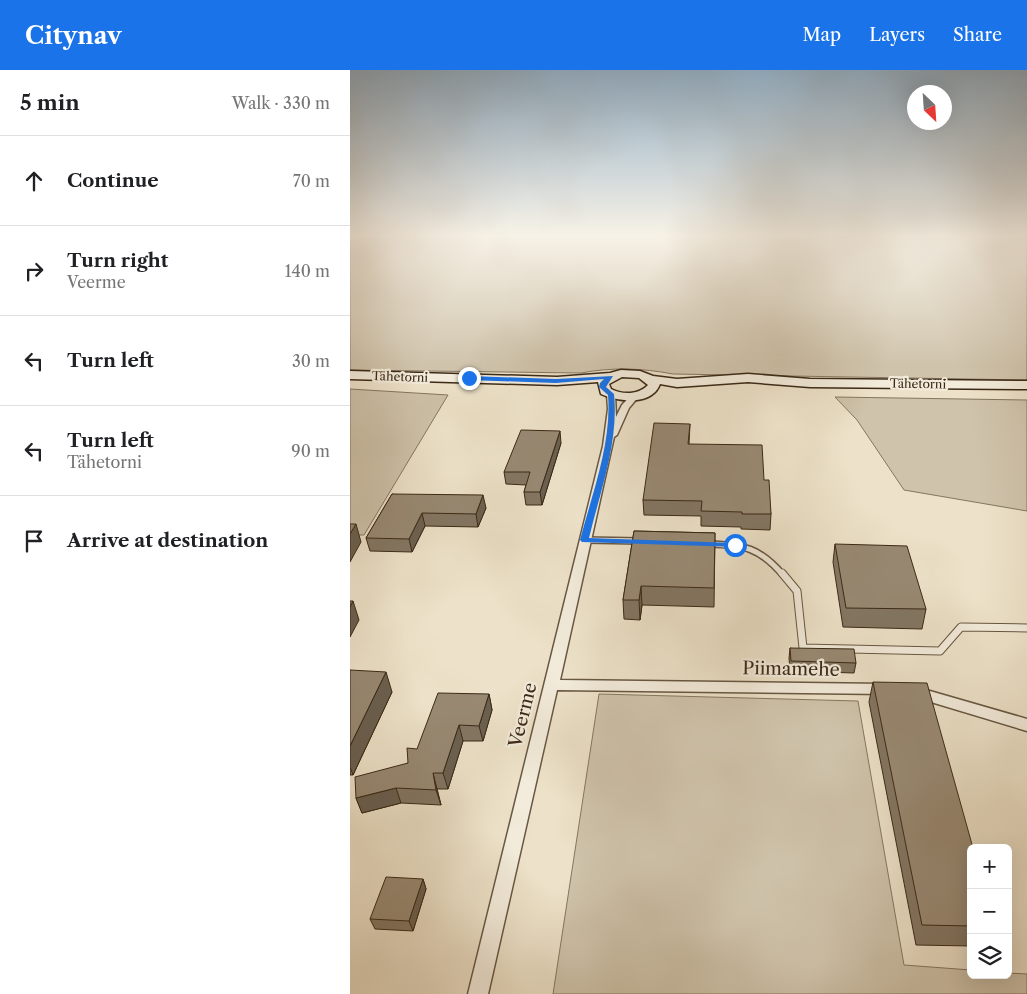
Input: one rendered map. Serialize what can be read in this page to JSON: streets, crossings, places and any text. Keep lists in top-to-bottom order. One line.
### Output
{"streets":{"street":["Tähetorni","Piimamehe","Veerme"]},"crossings":[["Tähetorni","Veerme"],["Piimamehe","Veerme"]],"north":"bottom right","page":{"header":"Citynav","nav":["Map","Layers","Share"],"heading":["5 min","Walk · 330 m"],"list":[["Continue","70 m"],["Turn right","Veerme","140 m"],["Turn left","30 m"],["Turn left","Tähetorni","90 m"],"Arrive at destination"],"map_buttons":["+","−"]}}
